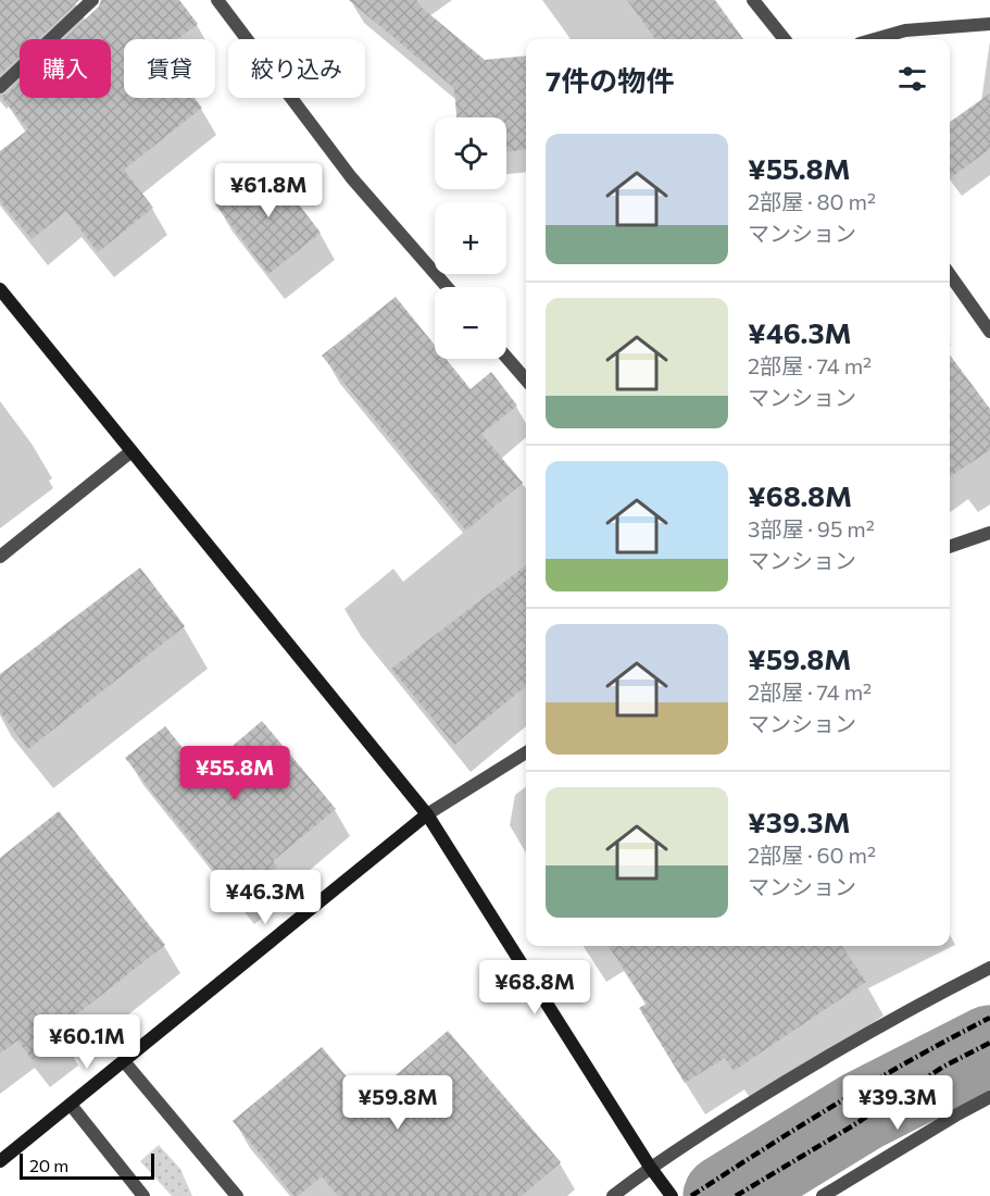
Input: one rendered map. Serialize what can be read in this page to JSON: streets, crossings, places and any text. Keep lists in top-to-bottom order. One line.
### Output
{"scale_bar":"20 m","page":{"chip":["購入","賃貸","絞り込み"],"heading":"7件の物件","map_buttons":["+","−"],"list":[{"name":"¥55.8M","note":"2部屋 · 80 m² · マンション"},{"name":"¥46.3M","note":"2部屋 · 74 m² · マンション"},{"name":"¥68.8M","note":"3部屋 · 95 m² · マンション"},{"name":"¥59.8M","note":"2部屋 · 74 m² · マンション"},{"name":"¥39.3M","note":"2部屋 · 60 m² · マンション"}],"price":["¥61.8M","¥55.8M","¥46.3M","¥68.8M","¥60.1M","¥59.8M","¥39.3M"],"scale":"20 m"}}
